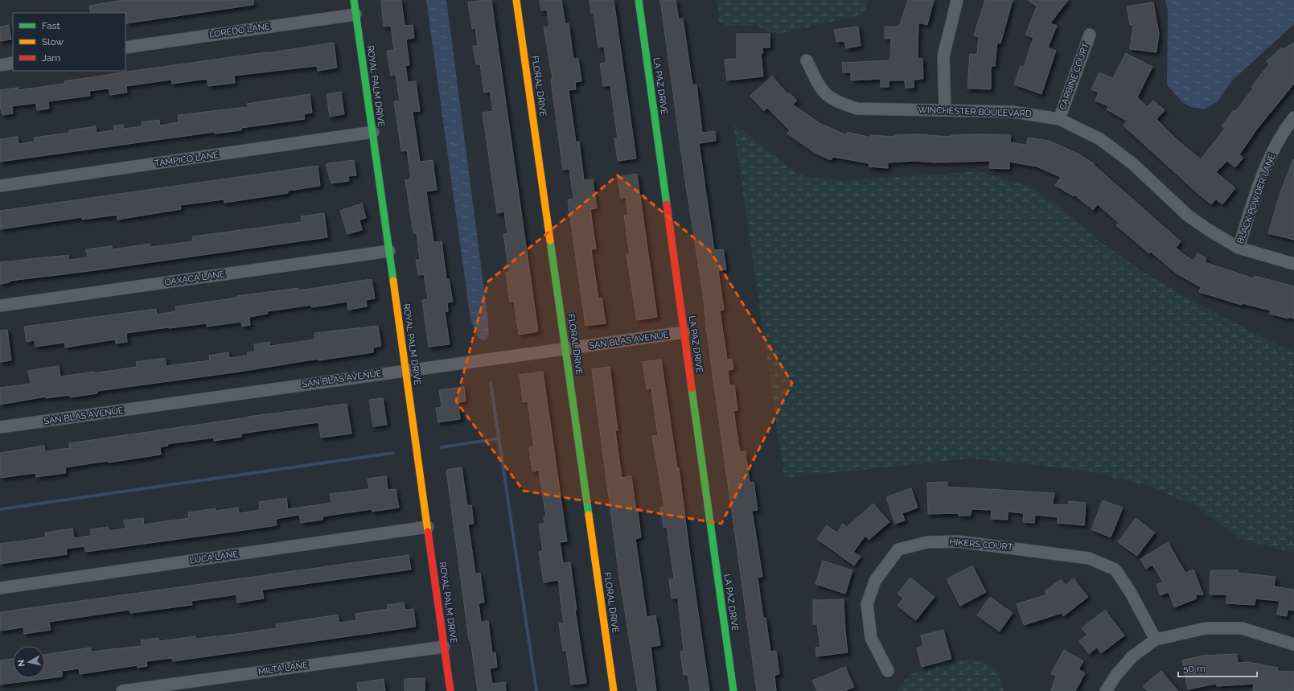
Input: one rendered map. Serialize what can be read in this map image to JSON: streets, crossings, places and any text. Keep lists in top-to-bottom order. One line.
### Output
{"streets":{"street":["LOREDO LANE","CARBINE COURT","ROYAL PALM DRIVE","FLORAL DRIVE","LA PAZ DRIVE","WINCHESTER BOULEVARD","TAMPICO LANE","BLACK POWDER LANE","OAXACA LANE","SAN BLAS AVENUE","HIKERS COURT","LUCA LANE","MILTA LANE"]},"crossings":[["LOREDO LANE","ROYAL PALM DRIVE"],["CARBINE COURT","WINCHESTER BOULEVARD"],["ROYAL PALM DRIVE","TAMPICO LANE"],["ROYAL PALM DRIVE","OAXACA LANE"],["ROYAL PALM DRIVE","SAN BLAS AVENUE"],["ROYAL PALM DRIVE","LUCA LANE"],["ROYAL PALM DRIVE","MILTA LANE"],["FLORAL DRIVE","SAN BLAS AVENUE"],["LA PAZ DRIVE","SAN BLAS AVENUE"],["WINCHESTER BOULEVARD","BLACK POWDER LANE"]],"legend":["Fast","Slow","Jam"],"scale_bar":"50 m","north":"left"}
